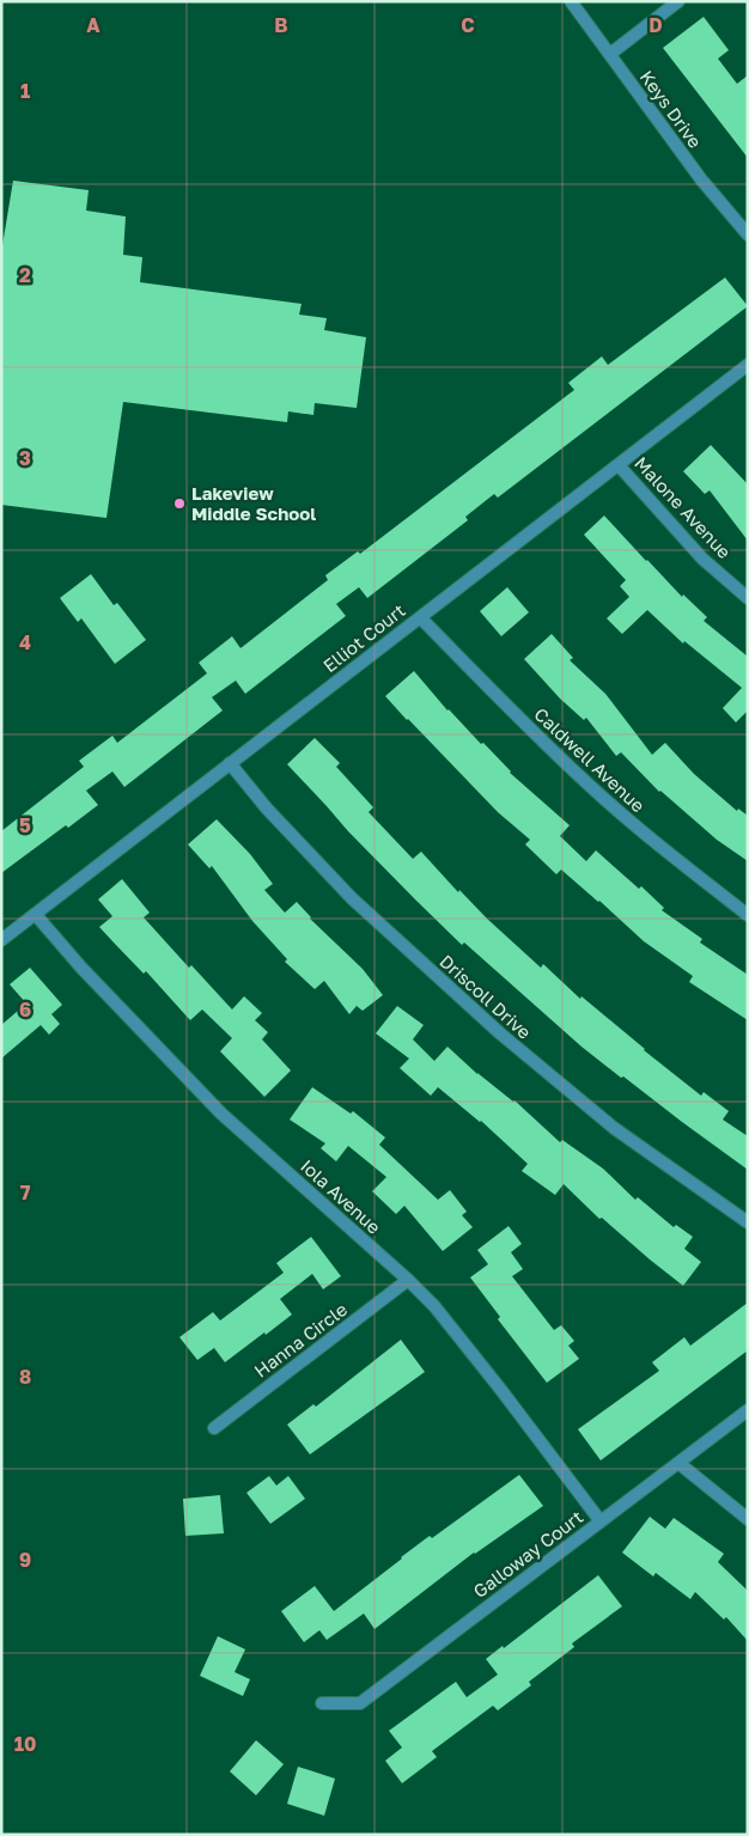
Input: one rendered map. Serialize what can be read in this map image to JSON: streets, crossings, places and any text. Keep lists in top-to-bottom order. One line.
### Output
{"streets":{"street":["Keys Drive","Malone Avenue","Elliot Court","Caldwell Avenue","Driscoll Drive","Iola Avenue","Hanna Circle","Galloway Court"]},"crossings":[["Malone Avenue","Elliot Court"],["Elliot Court","Caldwell Avenue"],["Elliot Court","Driscoll Drive"],["Elliot Court","Iola Avenue"],["Iola Avenue","Hanna Circle"],["Iola Avenue","Galloway Court"]],"places":["Lakeview Middle School"],"grid":{"columns":["A","B","C","D"],"rows":["1","2","3","4","5","6","7","8","9","10"]}}
